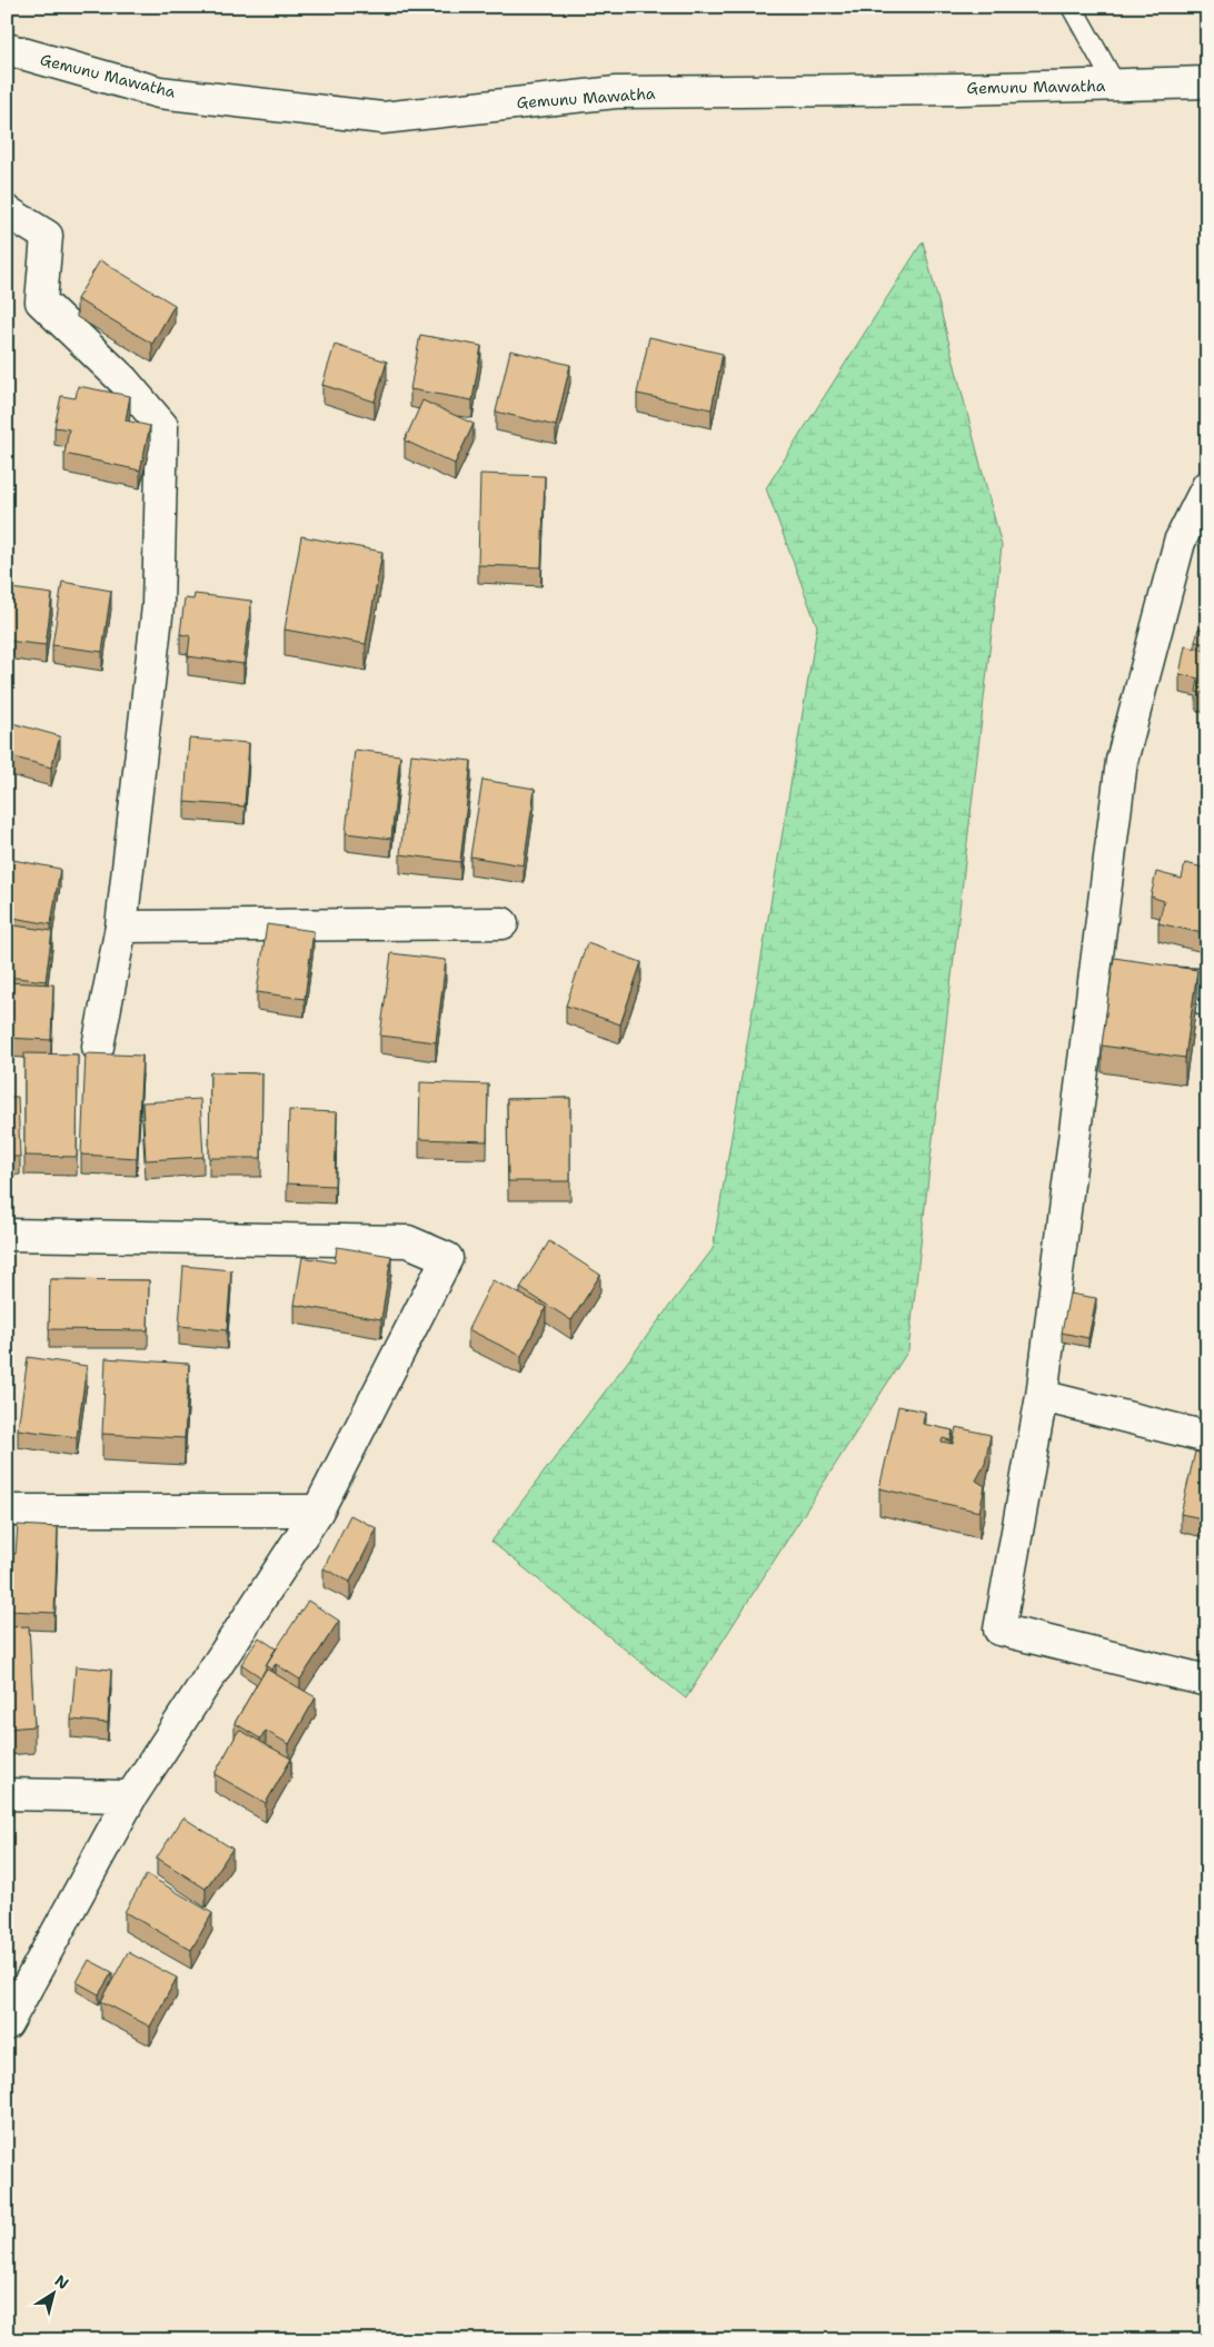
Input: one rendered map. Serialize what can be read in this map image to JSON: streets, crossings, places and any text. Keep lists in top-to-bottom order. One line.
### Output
{"streets":{"street":["Gemunu Mawatha"]},"north":"top right"}
